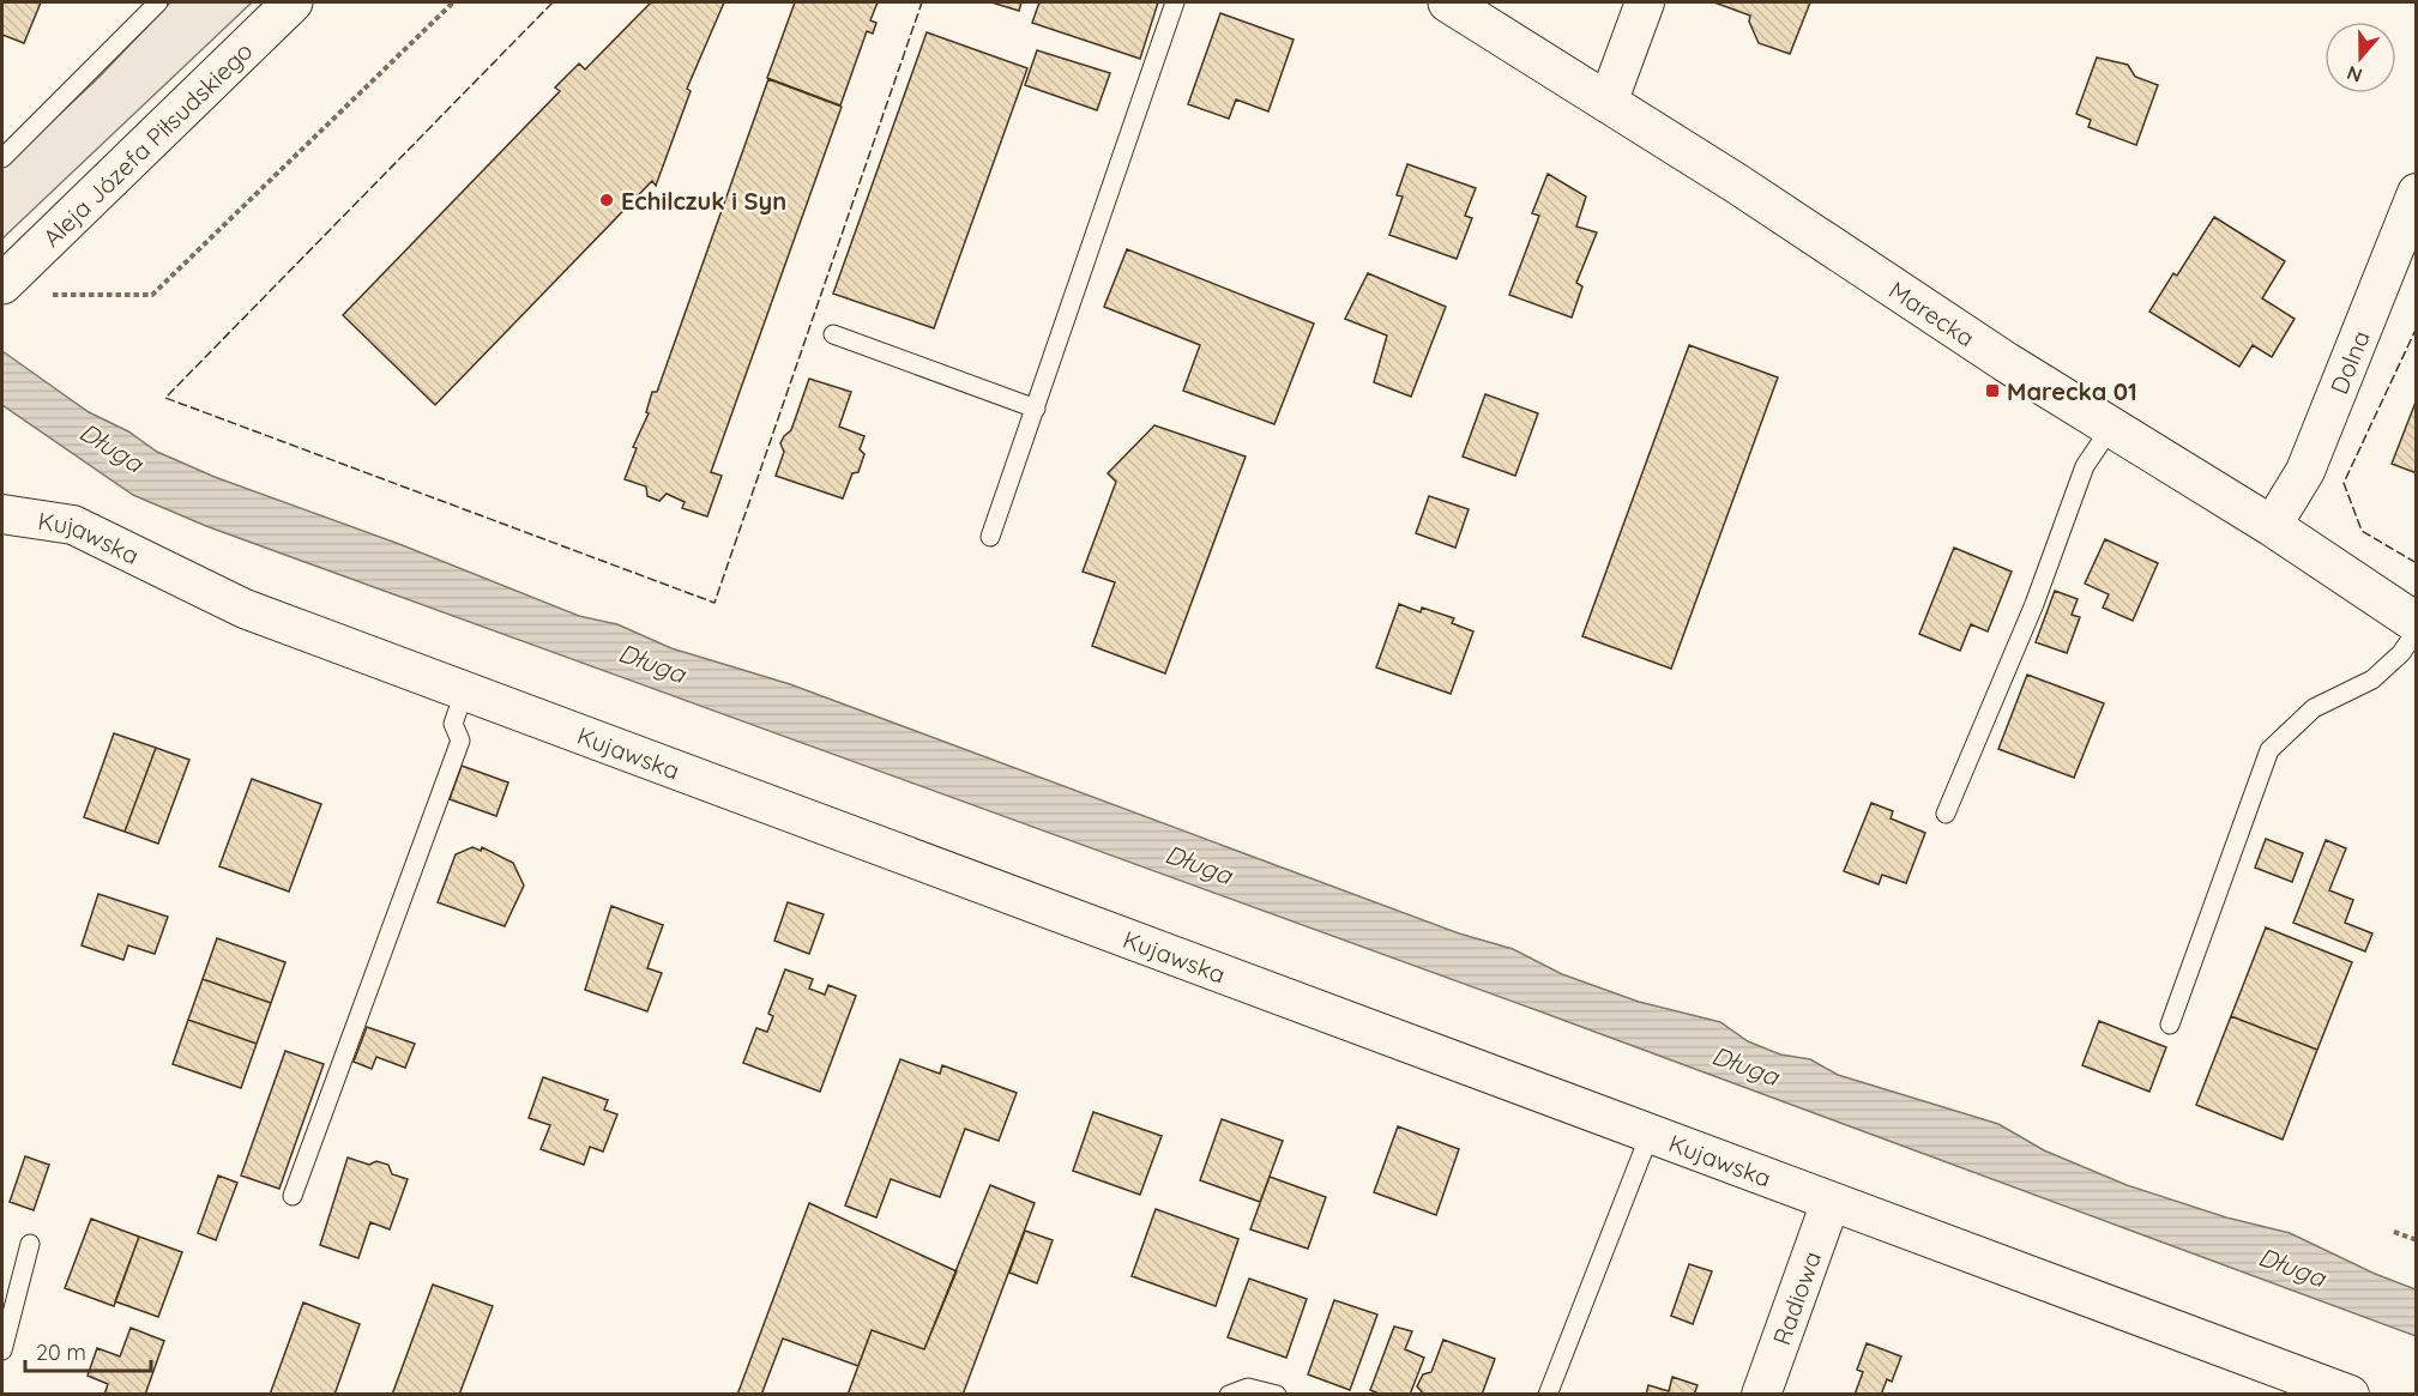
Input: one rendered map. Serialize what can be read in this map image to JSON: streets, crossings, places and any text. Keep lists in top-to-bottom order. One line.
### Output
{"streets":{"street":["Aleja Józefa Piłsudskiego","Marecka","Dolna","Kujawska","Radiowa"]},"crossings":[["Marecka","Dolna"],["Kujawska","Radiowa"]],"water":["Długa"],"places":{"other":["Echilczuk i Syn"],"transit":["Marecka 01"]},"scale_bar":"20 m","north":"bottom"}
